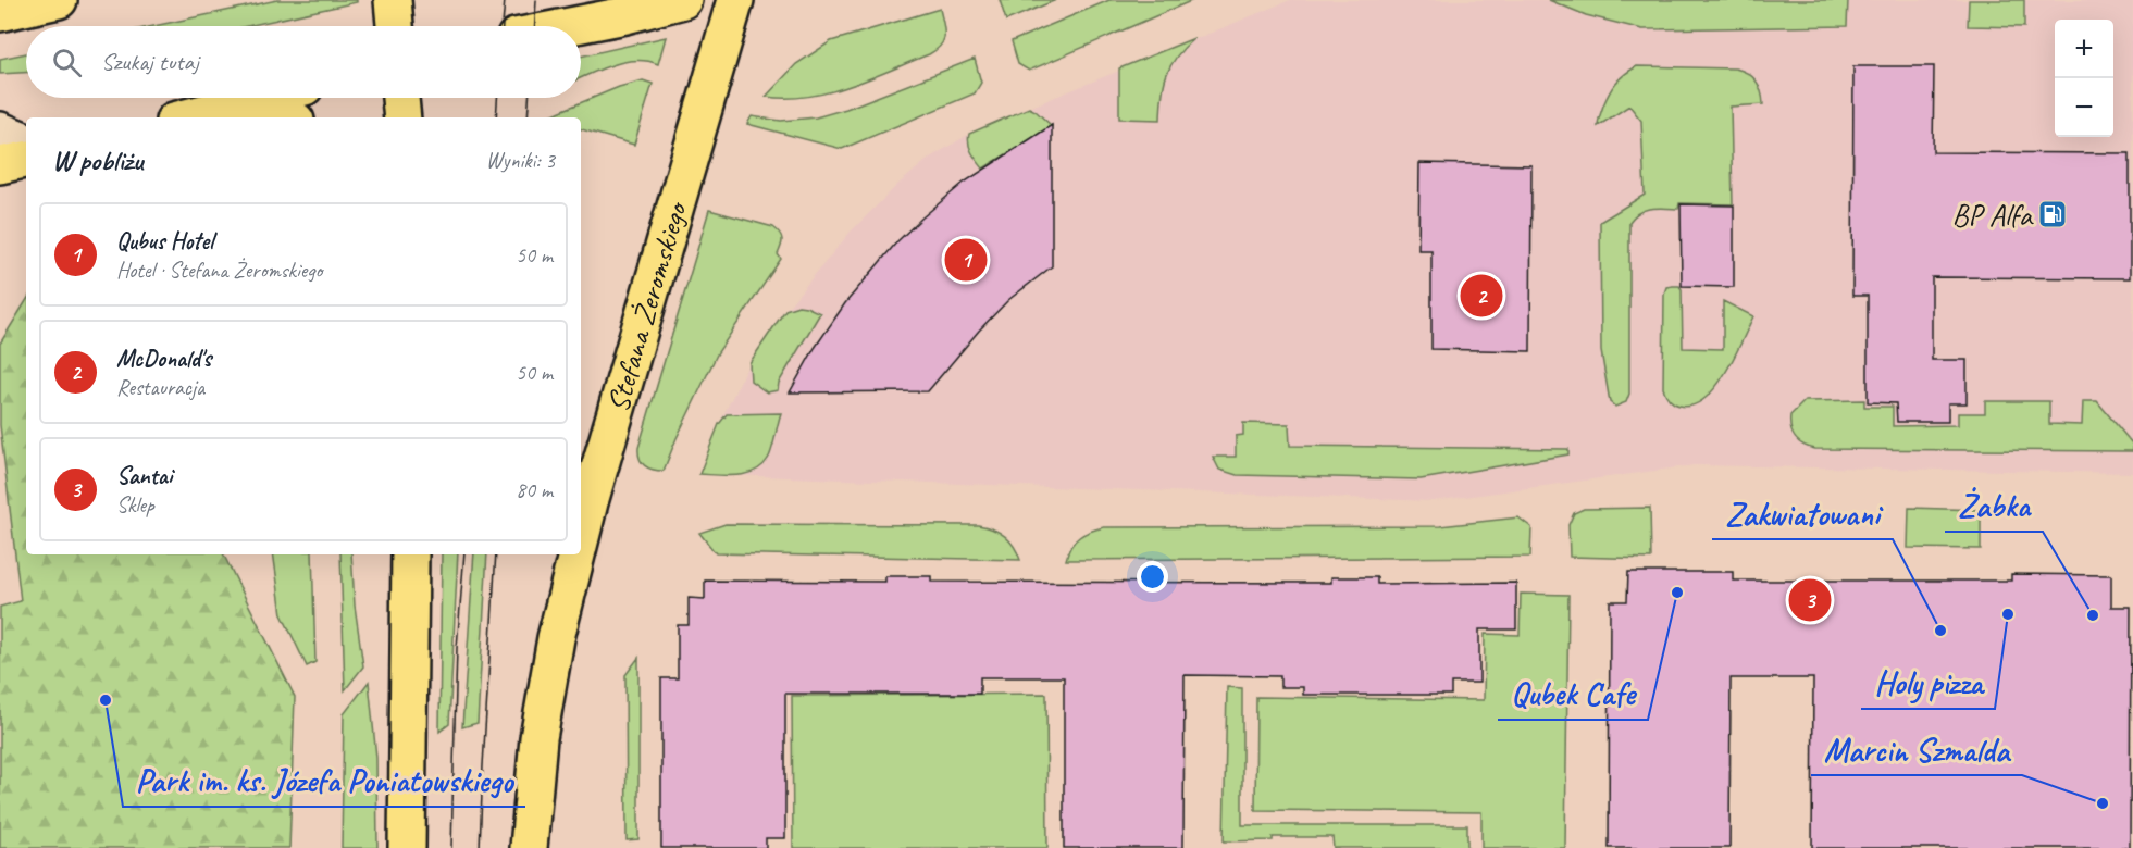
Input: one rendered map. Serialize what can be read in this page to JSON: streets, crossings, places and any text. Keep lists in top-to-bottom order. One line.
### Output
{"streets":{"main road":["Stefana Żeromskiego"]},"places":{"fuel station":["BP Alfa"],"other":["Qubek Cafe","Holy pizza","Żabka","Zakwiatowani","Park im. ks. Józefa Poniatowskiego","Marcin Szmalda"]},"page":{"map_buttons":["+","−"],"search":"Szukaj tutaj","heading":["W pobliżu","Wyniki: 3"],"list":[{"mark":"1","name":"Qubus Hotel","note":"Hotel · Stefana Żeromskiego","value":"50 m"},{"mark":"2","name":"McDonald's","note":"Restauracja","value":"50 m"},{"mark":"3","name":"Santai","note":"Sklep","value":"80 m"}],"pins":["1","2","3"]}}
